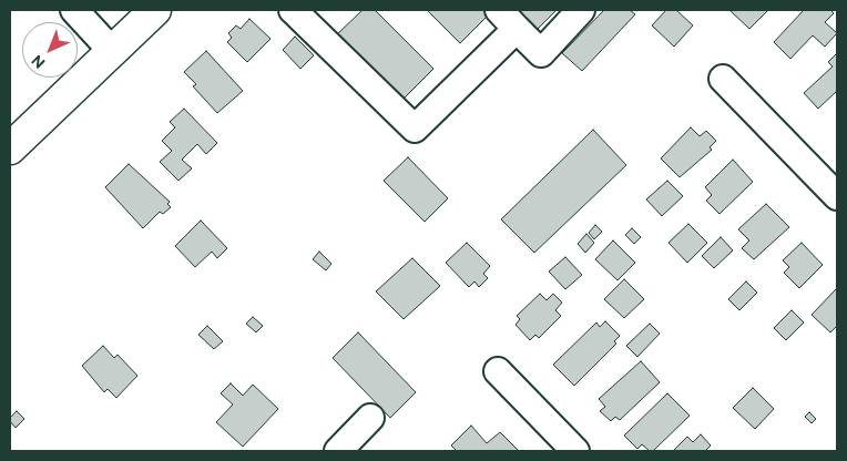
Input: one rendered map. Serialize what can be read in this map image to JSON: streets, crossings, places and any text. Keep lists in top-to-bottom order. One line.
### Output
{"north":"bottom left"}
